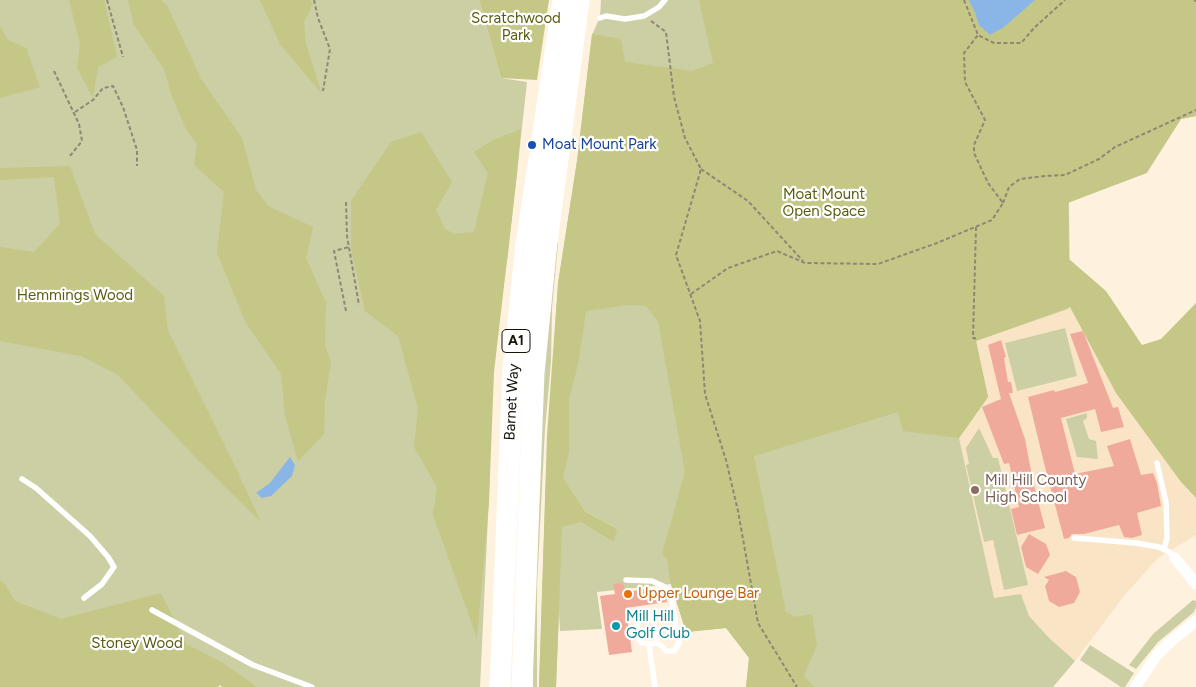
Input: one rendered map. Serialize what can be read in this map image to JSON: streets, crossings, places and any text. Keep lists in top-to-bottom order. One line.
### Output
{"streets":{"highway":["A1","Barnet Way"]},"parks":["Scratchwood Park","Moat Mount Open Space","Hemmings Wood","Stoney Wood"],"places":["Moat Mount Park","Mill Hill County High School","Upper Lounge Bar","Mill Hill Golf Club"]}
